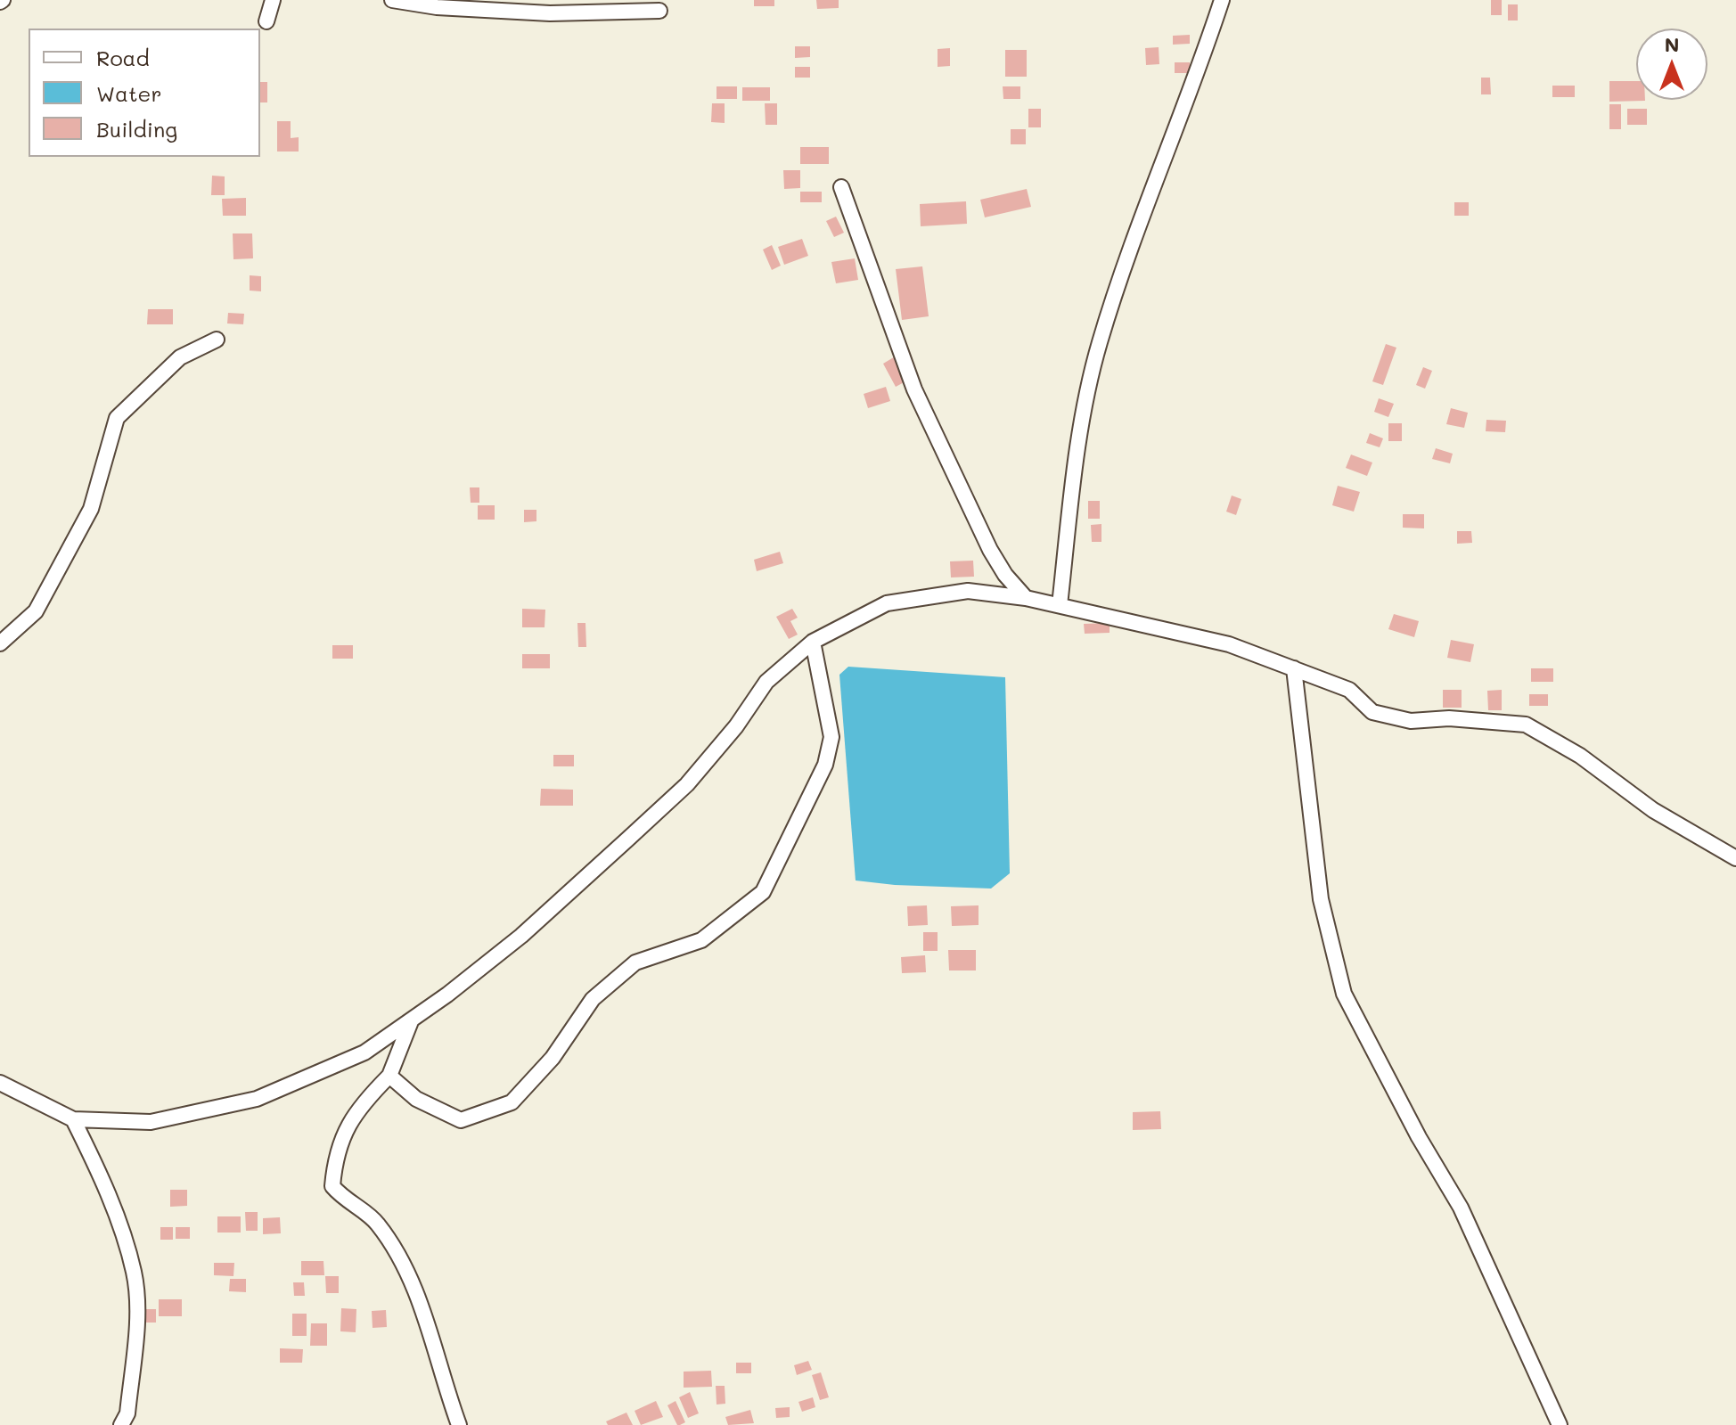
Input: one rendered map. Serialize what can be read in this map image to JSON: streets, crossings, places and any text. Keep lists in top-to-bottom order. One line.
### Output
{"legend":["Road","Water","Building"],"north":"top"}
